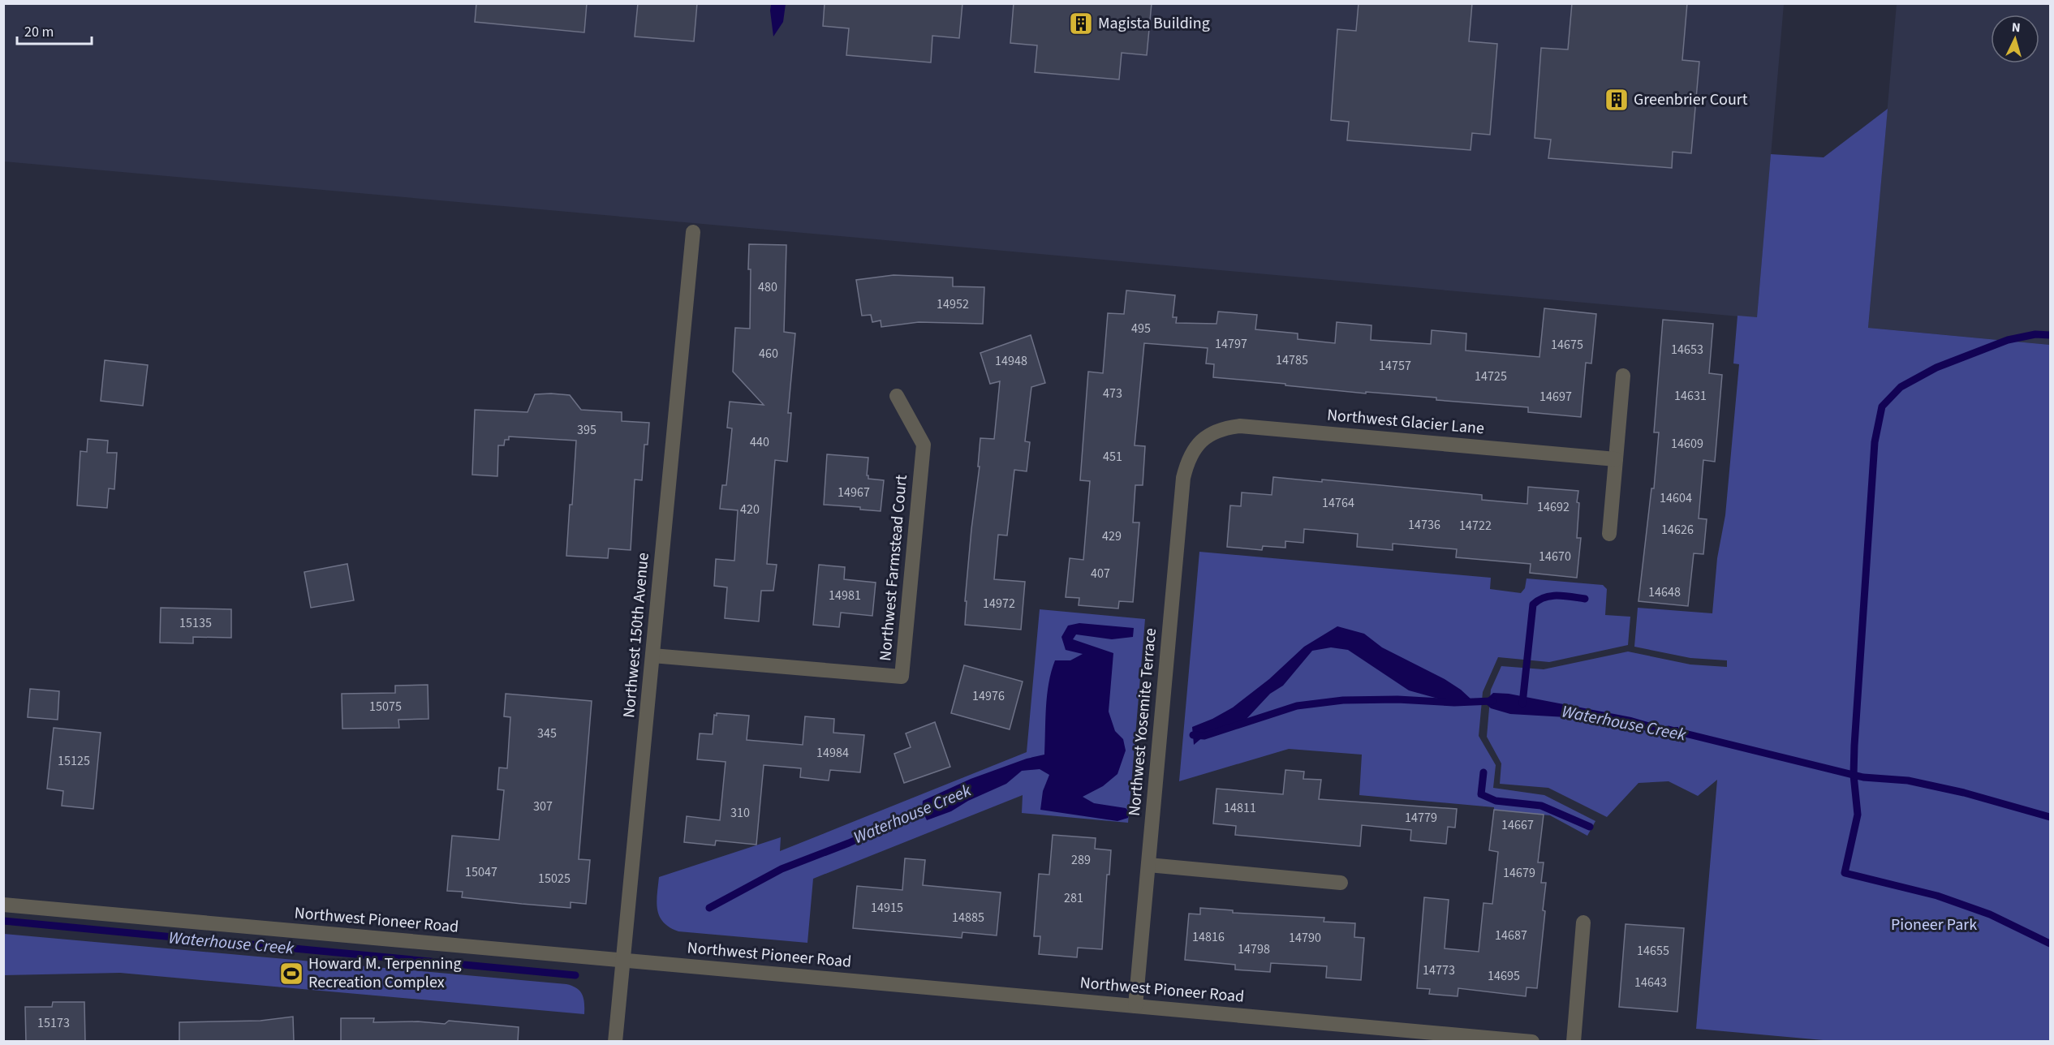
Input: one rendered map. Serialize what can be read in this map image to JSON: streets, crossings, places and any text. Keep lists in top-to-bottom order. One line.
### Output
{"streets":{"street":["Northwest Glacier Lane","Northwest Farmstead Court","Northwest 150th Avenue","Northwest Yosemite Terrace","Northwest Pioneer Road"]},"crossings":[["Northwest Glacier Lane","Northwest Yosemite Terrace"],["Northwest Farmstead Court","Northwest 150th Avenue"],["Northwest 150th Avenue","Northwest Pioneer Road"],["Northwest Yosemite Terrace","Northwest Pioneer Road"]],"water":["Waterhouse Creek"],"parks":["Pioneer Park"],"places":{"building":["Magista Building","Greenbrier Court"],"sports":["Howard M. Terpenning Recreation Complex"]},"house_numbers":["480","14952","495","14797","14675","14653","460","14785","14948","14757","14725","473","14631","14697","395","440","14609","451","14967","14604","14764","14692","420","14736","14722","14626","429","14670","407","14648","14981","14972","15135","14976","15075","345","14984","15125","307","14811","310","14779","14667","289","15047","14679","15025","281","14915","14885","14687","14816","14790","14798","14655","14773","14695","14643","15173"],"scale_bar":"20 m","north":"top"}
